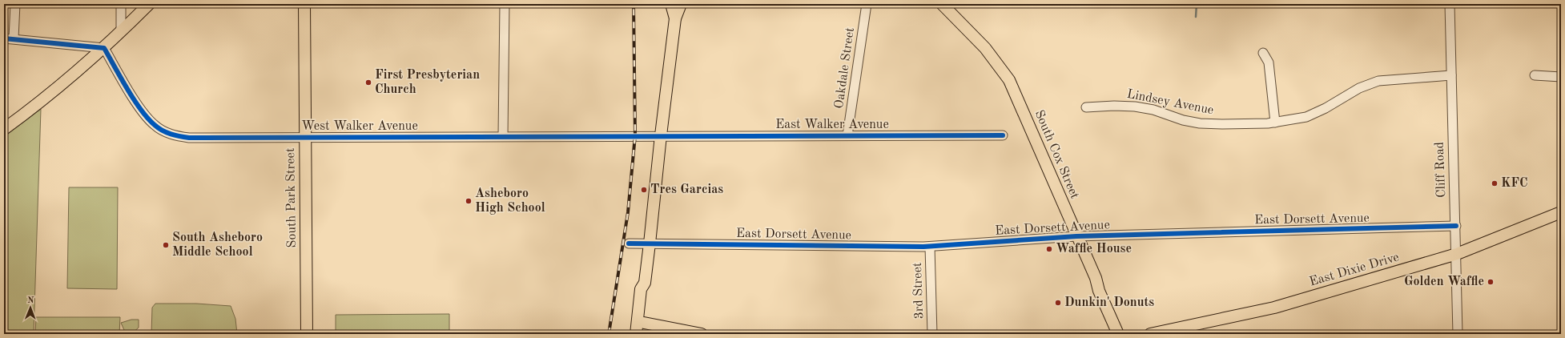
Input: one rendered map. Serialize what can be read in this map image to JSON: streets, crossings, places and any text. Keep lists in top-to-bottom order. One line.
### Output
{"streets":{"main road":["South Cox Street","South Park Street","East Dixie Drive"],"street":["Oakdale Street","Lindsey Avenue","East Walker Avenue","West Walker Avenue","Cliff Road","East Dorsett Avenue","3rd Street"]},"crossings":[["Oakdale Street","East Walker Avenue"],["Lindsey Avenue","Cliff Road"],["East Walker Avenue","West Walker Avenue"],["West Walker Avenue","South Park Street"],["South Cox Street","East Dorsett Avenue"],["Cliff Road","East Dorsett Avenue"],["Cliff Road","East Dixie Drive"],["East Dorsett Avenue","3rd Street"]],"places":["First Presbyterian Church","KFC","Tres Garcias","Asheboro High School","South Asheboro Middle School","Waffle House","Golden Waffle","Dunkin' Donuts"],"north":"top"}
